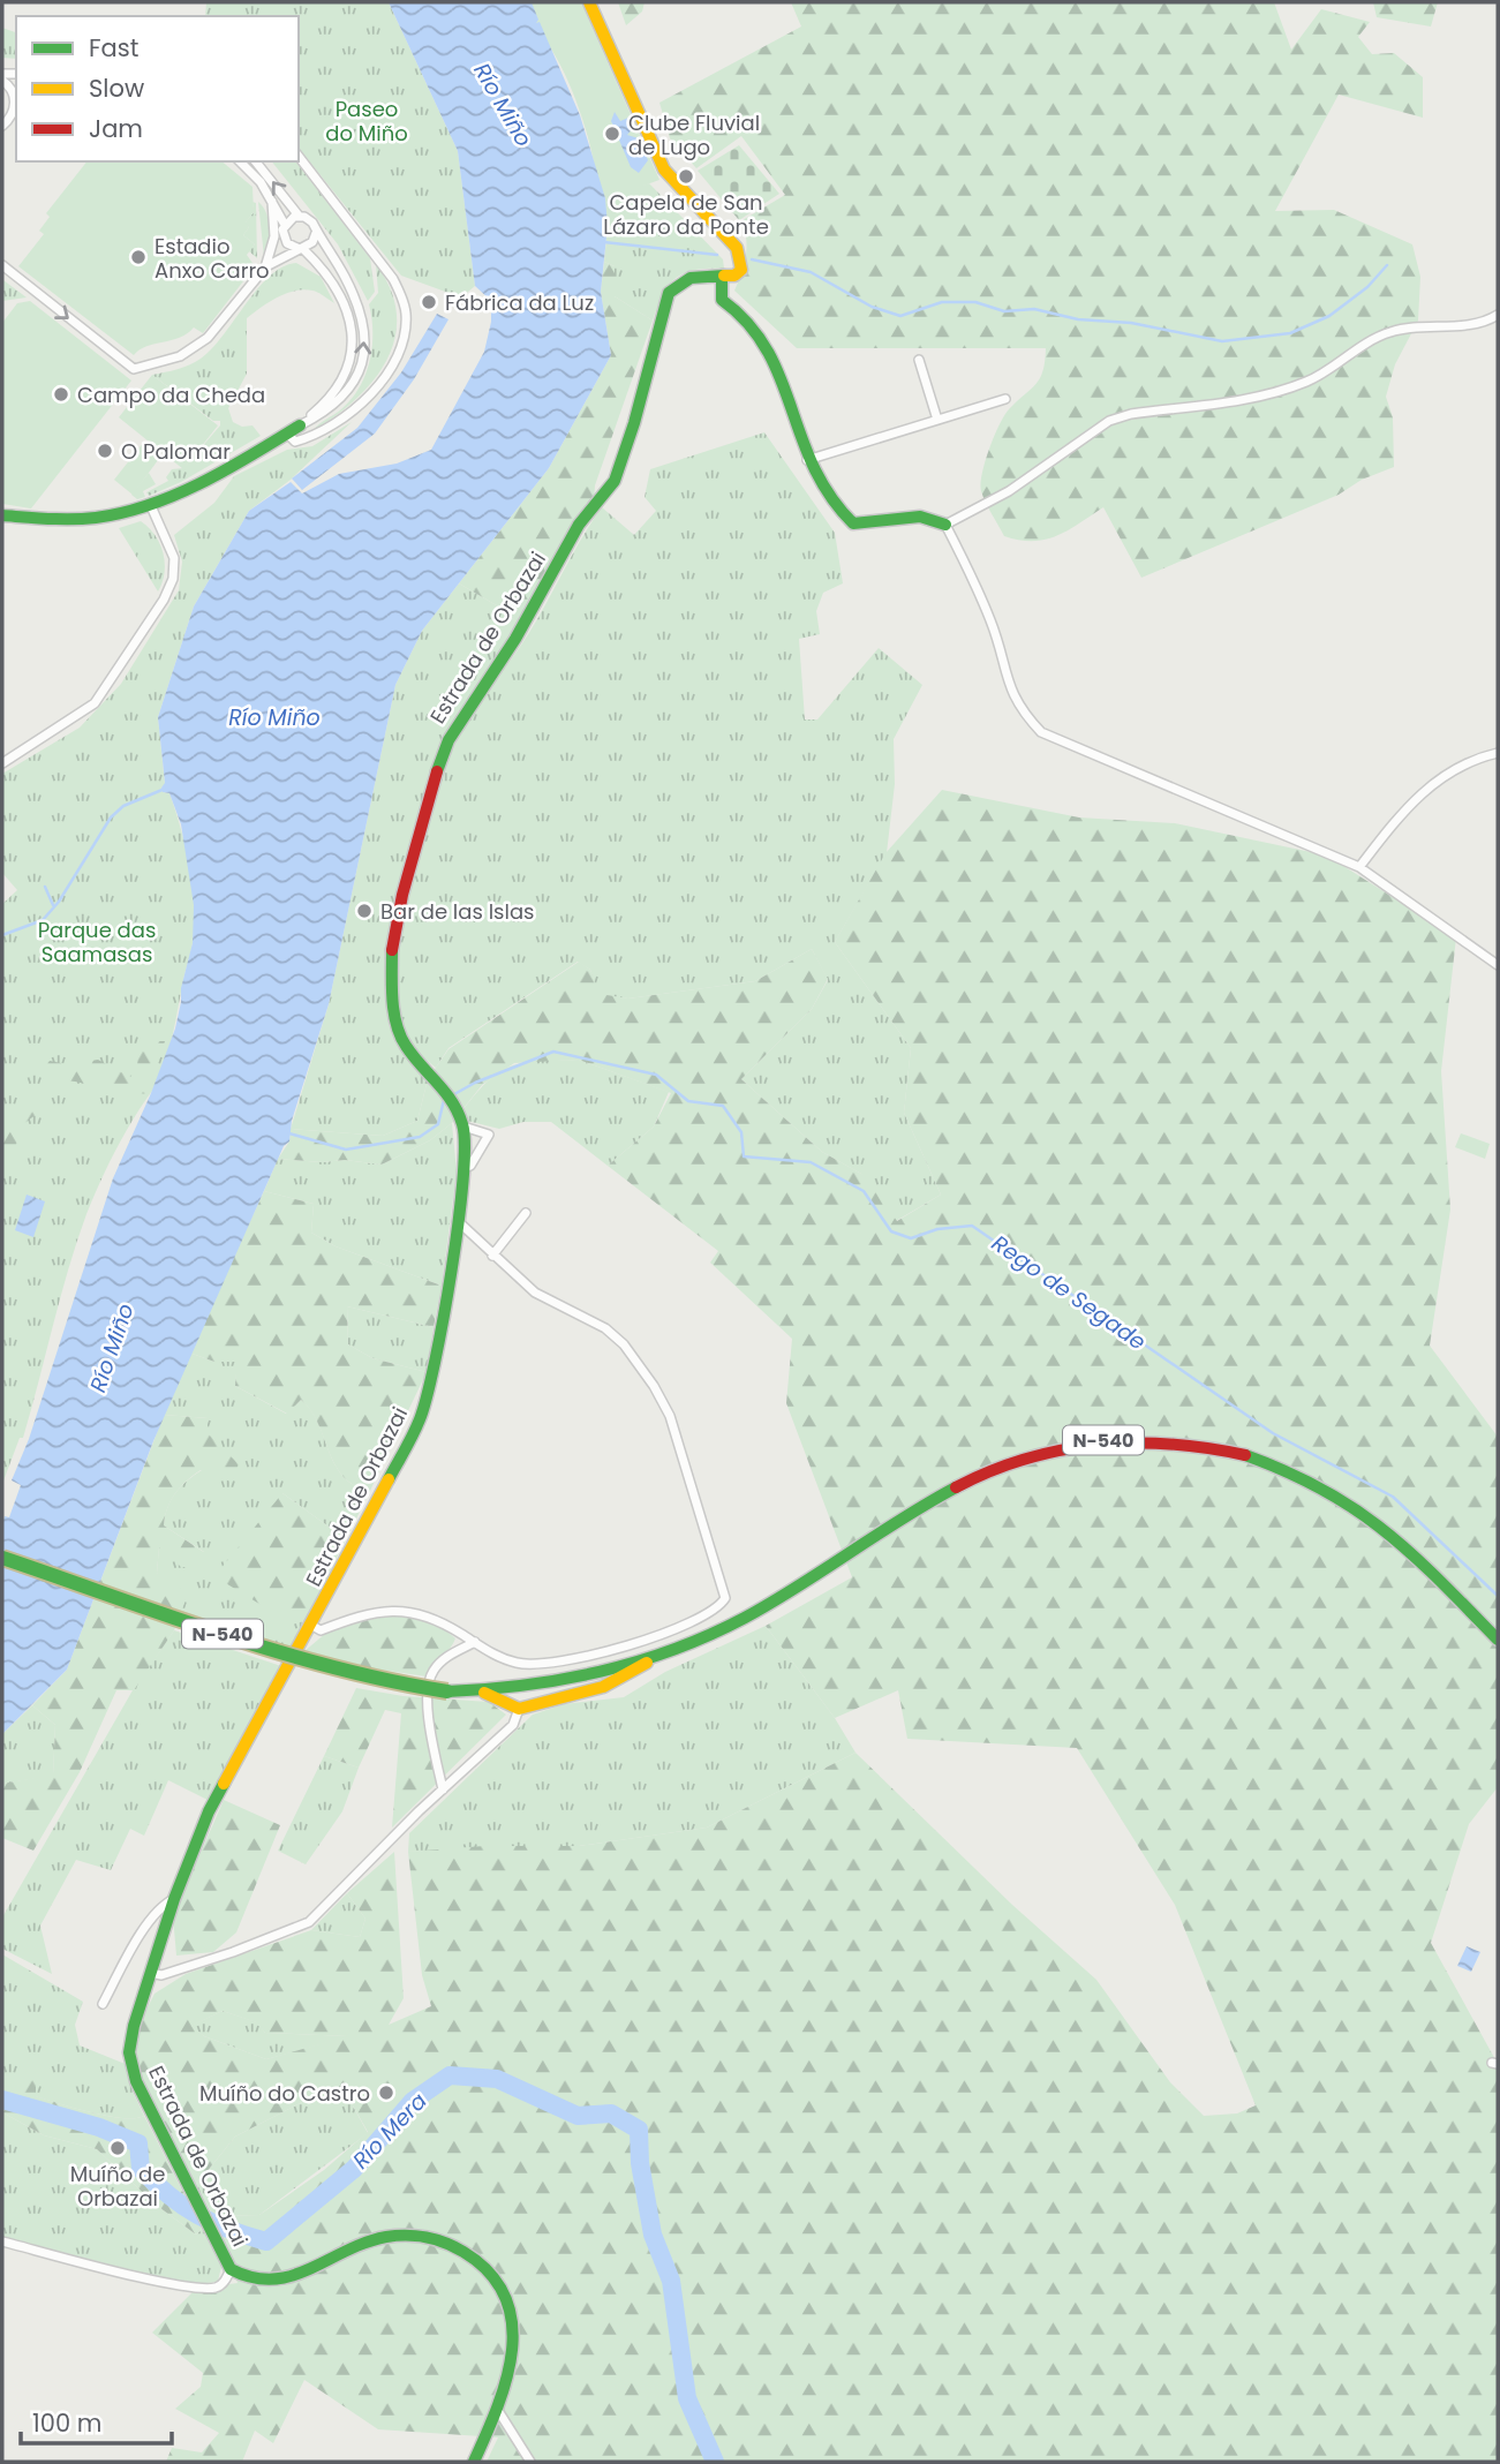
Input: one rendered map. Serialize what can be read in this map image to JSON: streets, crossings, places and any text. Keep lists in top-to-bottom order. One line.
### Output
{"streets":{"main road":["Estrada de Orbazai","N-540"]},"water":["Río Miño","Rego de Segade","Río Mera"],"parks":["Paseo do Miño","Parque das Saamasas"],"places":["Clube Fluvial de Lugo","Capela de San Lázaro da Ponte","Estadio Anxo Carro","Fábrica da Luz","Campo da Cheda","O Palomar","Bar de las Islas","Muíño do Castro","Muíño de Orbazai"],"legend":["Fast","Slow","Jam"],"scale_bar":"100 m"}
